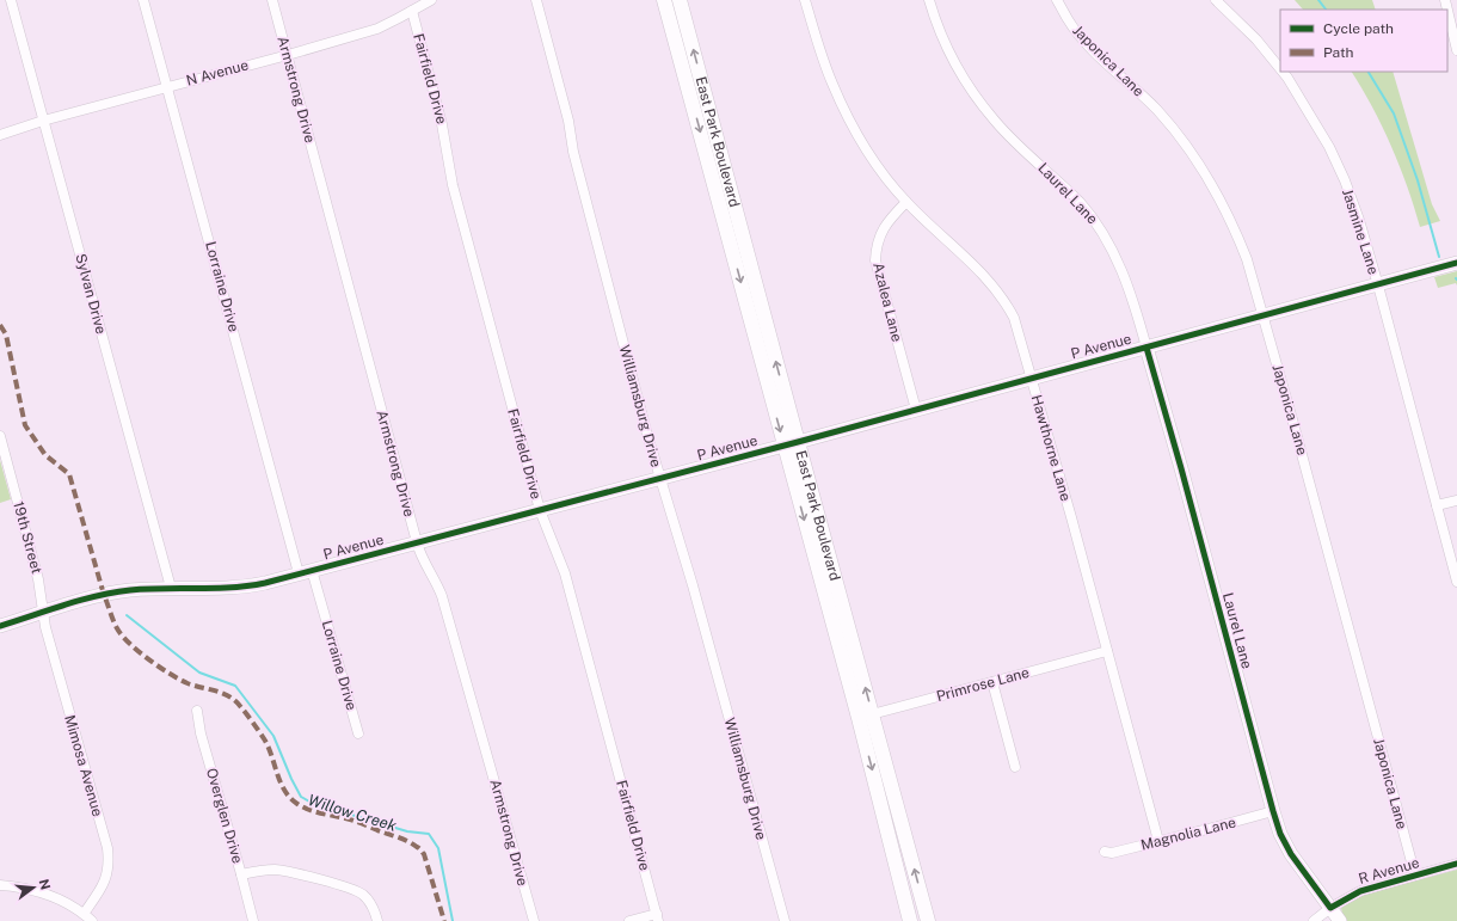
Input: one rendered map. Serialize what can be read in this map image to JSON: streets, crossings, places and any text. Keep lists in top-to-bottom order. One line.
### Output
{"streets":{"main road":["East Park Boulevard"],"street":["Japonica Lane","N Avenue","Fairfield Drive","Armstrong Drive","Laurel Lane","Jasmine Lane","Lorraine Drive","Sylvan Drive","Azalea Lane","P Avenue","Williamsburg Drive","Hawthorne Lane","19th Street","Primrose Lane","Mimosa Avenue","Overglen Drive","Magnolia Lane","R Avenue"]},"crossings":[["Japonica Lane","P Avenue"],["Japonica Lane","R Avenue"],["N Avenue","Fairfield Drive"],["N Avenue","Armstrong Drive"],["N Avenue","Lorraine Drive"],["N Avenue","Sylvan Drive"],["Fairfield Drive","P Avenue"],["Armstrong Drive","P Avenue"],["East Park Boulevard","P Avenue"],["East Park Boulevard","Primrose Lane"],["Laurel Lane","P Avenue"],["Laurel Lane","Magnolia Lane"],["Laurel Lane","R Avenue"],["Jasmine Lane","P Avenue"],["Lorraine Drive","P Avenue"],["Sylvan Drive","P Avenue"],["Azalea Lane","P Avenue"],["Azalea Lane","Hawthorne Lane"],["P Avenue","Williamsburg Drive"],["P Avenue","Hawthorne Lane"],["P Avenue","19th Street"],["P Avenue","Mimosa Avenue"],["Hawthorne Lane","Primrose Lane"],["Hawthorne Lane","Magnolia Lane"],["19th Street","Mimosa Avenue"]],"water":["Willow Creek"],"legend":["Cycle path","Path"],"north":"right"}
